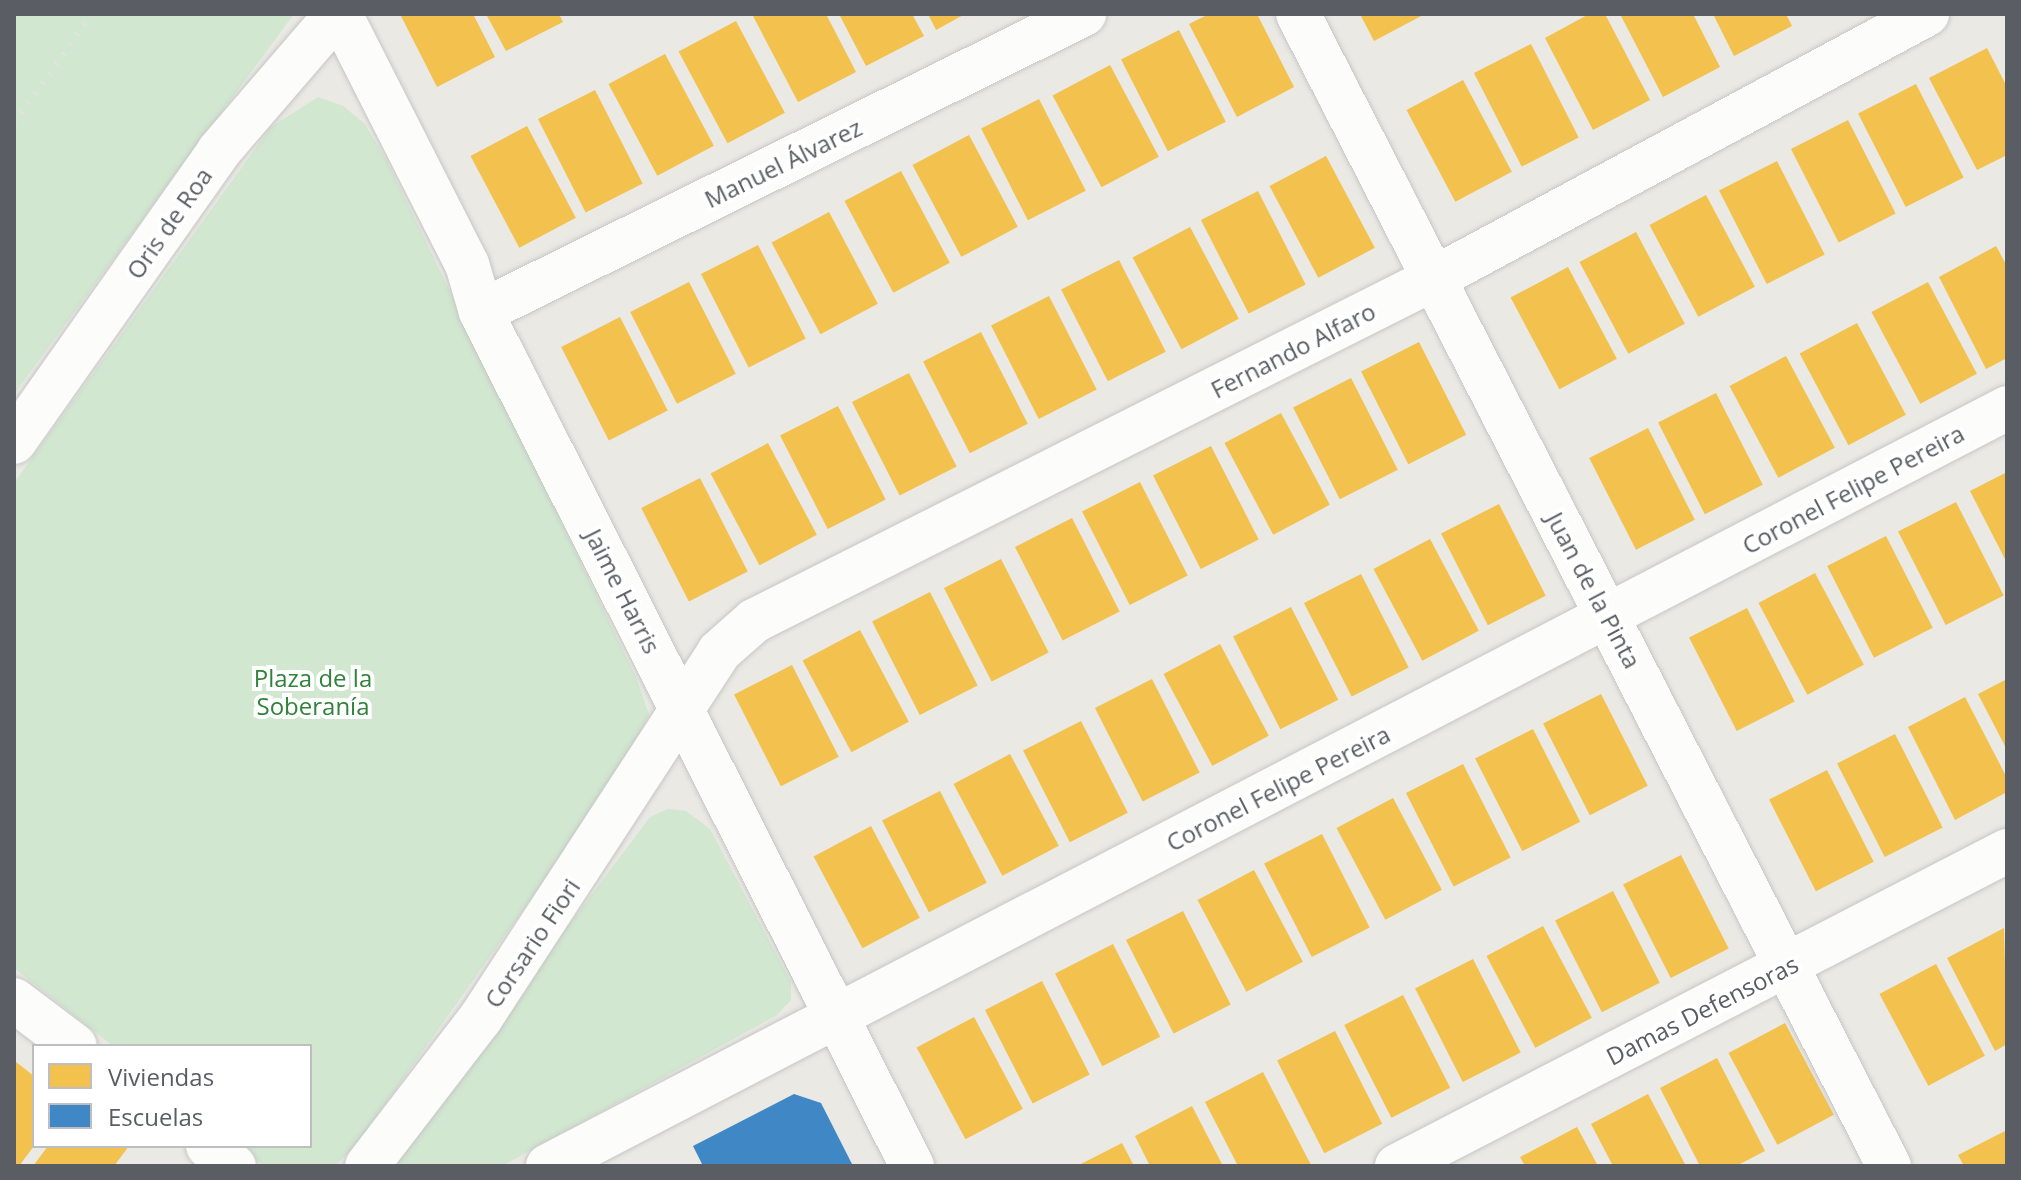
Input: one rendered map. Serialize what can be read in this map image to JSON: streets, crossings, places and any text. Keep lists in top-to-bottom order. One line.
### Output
{"streets":{"street":["Manuel Álvarez","Oris de Roa","Fernando Alfaro","Coronel Felipe Pereira","Juan de la Pinta","Jaime Harris","Corsario Fiori","Damas Defensoras"]},"crossings":[["Manuel Álvarez","Jaime Harris"],["Oris de Roa","Jaime Harris"],["Fernando Alfaro","Juan de la Pinta"],["Fernando Alfaro","Jaime Harris"],["Fernando Alfaro","Corsario Fiori"],["Coronel Felipe Pereira","Juan de la Pinta"],["Coronel Felipe Pereira","Jaime Harris"],["Juan de la Pinta","Damas Defensoras"],["Jaime Harris","Corsario Fiori"]],"parks":["Plaza de la Soberanía"],"legend":["Viviendas","Escuelas"]}
